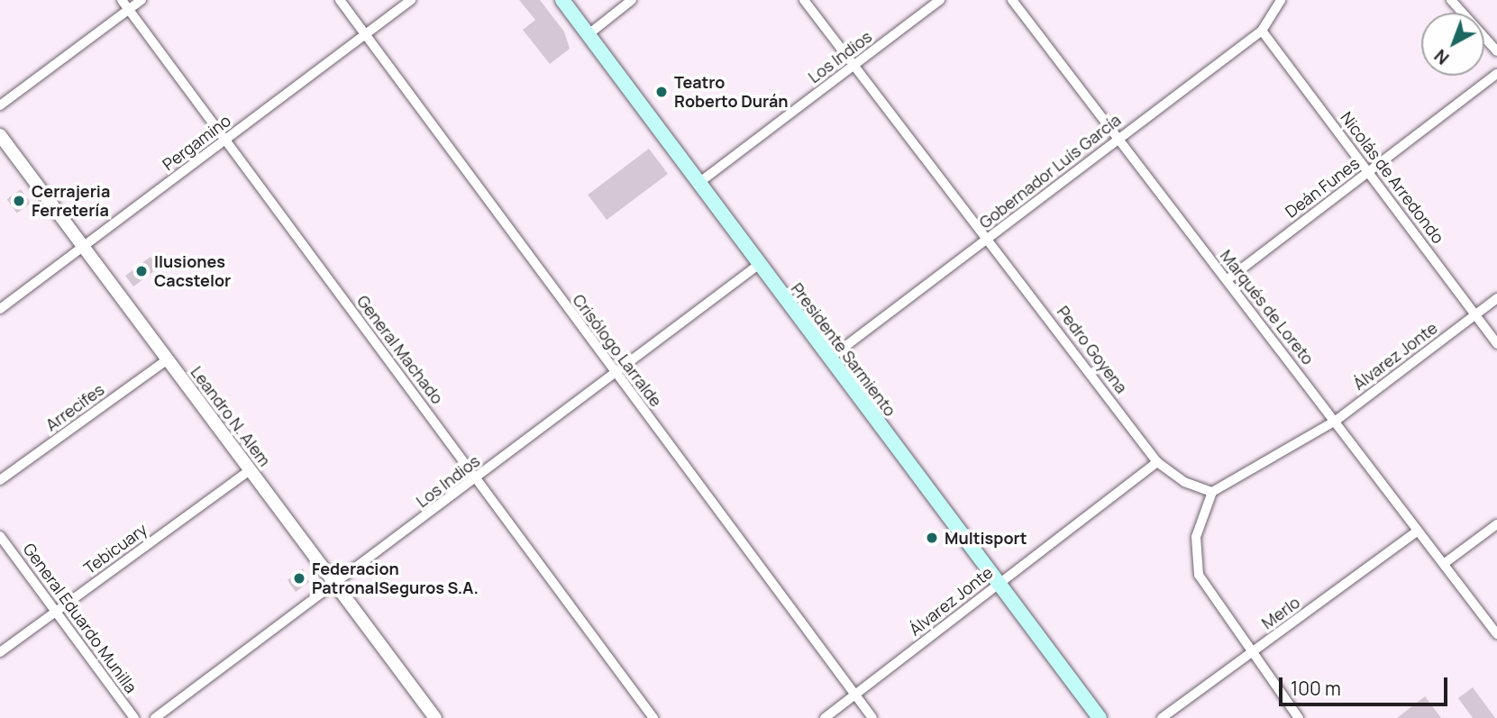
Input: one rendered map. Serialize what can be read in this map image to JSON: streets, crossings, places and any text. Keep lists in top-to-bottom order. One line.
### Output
{"streets":{"main road":["Presidente Sarmiento"],"street":["Los Indios","Pergamino","Gobernador Luís García","Nicolás de Arredondo","Deán Funes","Marqués de Loreto","General Machado","Pedro Goyena","Crisólogo Larralde","Álvarez Jonte","Arrecifes","Leandro N. Alem","Tebicuary","Merlo","General Eduardo Munilla"]},"crossings":[["Los Indios","General Machado"],["Los Indios","Presidente Sarmiento"],["Los Indios","Pedro Goyena"],["Los Indios","Crisólogo Larralde"],["Los Indios","Leandro N. Alem"],["Pergamino","General Machado"],["Pergamino","Crisólogo Larralde"],["Pergamino","Leandro N. Alem"],["Gobernador Luís García","Nicolás de Arredondo"],["Gobernador Luís García","Marqués de Loreto"],["Gobernador Luís García","Presidente Sarmiento"],["Gobernador Luís García","Pedro Goyena"],["Nicolás de Arredondo","Deán Funes"],["Nicolás de Arredondo","Álvarez Jonte"],["Deán Funes","Marqués de Loreto"],["Marqués de Loreto","Álvarez Jonte"],["Marqués de Loreto","Merlo"],["Presidente Sarmiento","Álvarez Jonte"],["Pedro Goyena","Álvarez Jonte"],["Crisólogo Larralde","Álvarez Jonte"],["Arrecifes","Leandro N. Alem"],["Leandro N. Alem","Tebicuary"],["Tebicuary","General Eduardo Munilla"]],"places":["Teatro Roberto Durán","Cerrajeria Ferretería","Ilusiones Cacstelor","Multisport","Federacion PatronalSeguros S.A."],"scale_bar":"100 m","north":"bottom left"}
